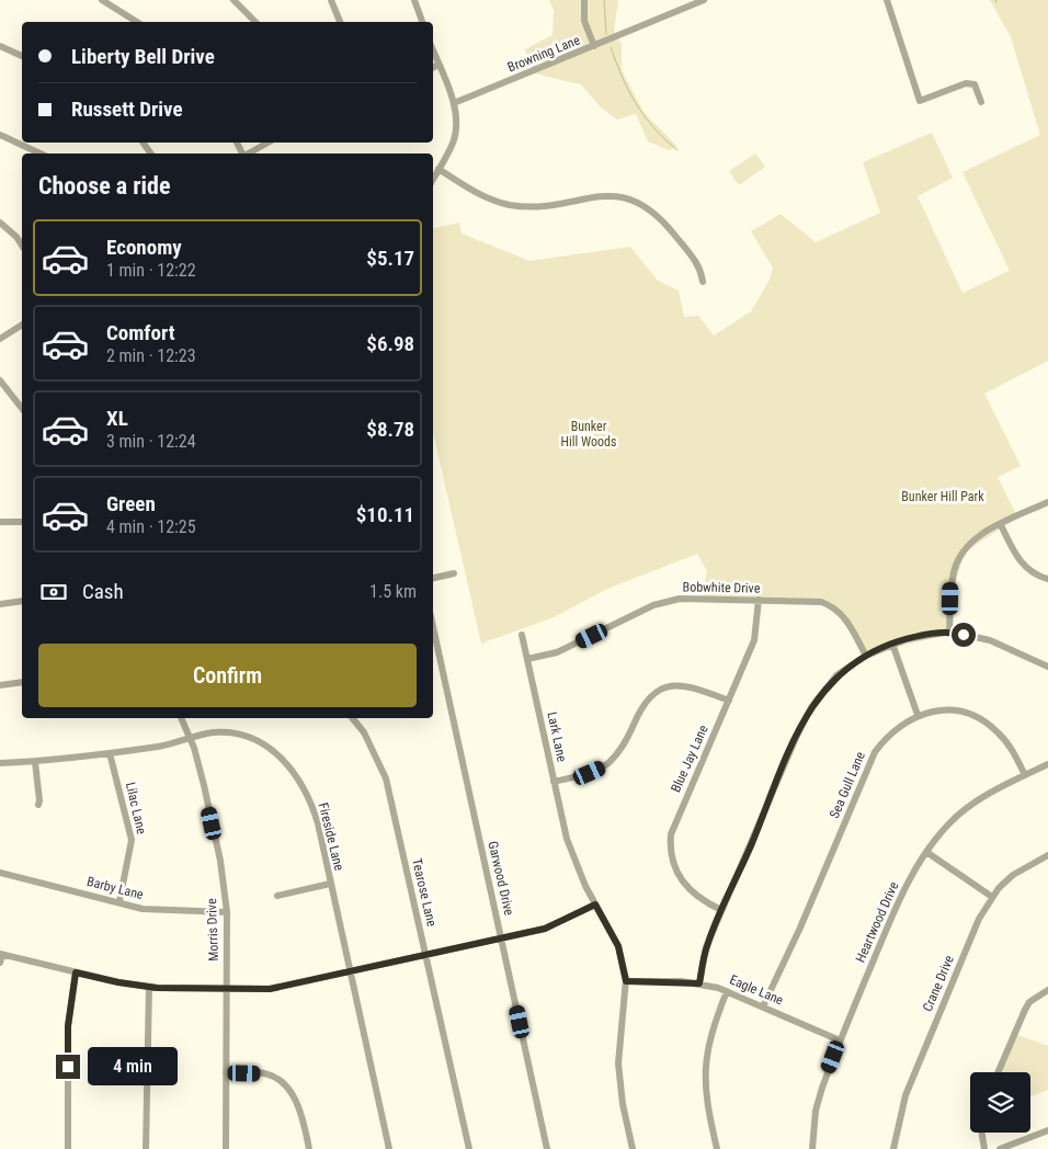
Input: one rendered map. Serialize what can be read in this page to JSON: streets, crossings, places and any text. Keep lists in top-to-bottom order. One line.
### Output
{"streets":{"street":["Browning Lane","Bobwhite Drive","Lark Lane","Blue Jay Lane","Sea Gull Lane","Lilac Lane","Fireside Lane","Garwood Drive","Barby Lane","Tearose Lane","Heartwood Drive","Morris Drive","Crane Drive","Eagle Lane"]},"crossings":[["Bobwhite Drive","Lark Lane"],["Bobwhite Drive","Blue Jay Lane"],["Lark Lane","Eagle Lane"],["Sea Gull Lane","Heartwood Drive"],["Sea Gull Lane","Eagle Lane"],["Lilac Lane","Fireside Lane"],["Lilac Lane","Barby Lane"],["Fireside Lane","Morris Drive"],["Barby Lane","Morris Drive"],["Heartwood Drive","Eagle Lane"]],"parks":["Bunker Hill Woods","Bunker Hill Park"],"page":{"banner":["Liberty Bell Drive","Russett Drive"],"heading":"Choose a ride","list":[{"name":"Economy","note":"1 min · 12:22","value":"$5.17"},{"name":"Comfort","note":"2 min · 12:23","value":"$6.98"},{"name":"XL","note":"3 min · 12:24","value":"$8.78"},{"name":"Green","note":"4 min · 12:25","value":"$10.11"}],"pay":["Cash","1.5 km"],"buttons":"Confirm","bubble":"4 min"}}
